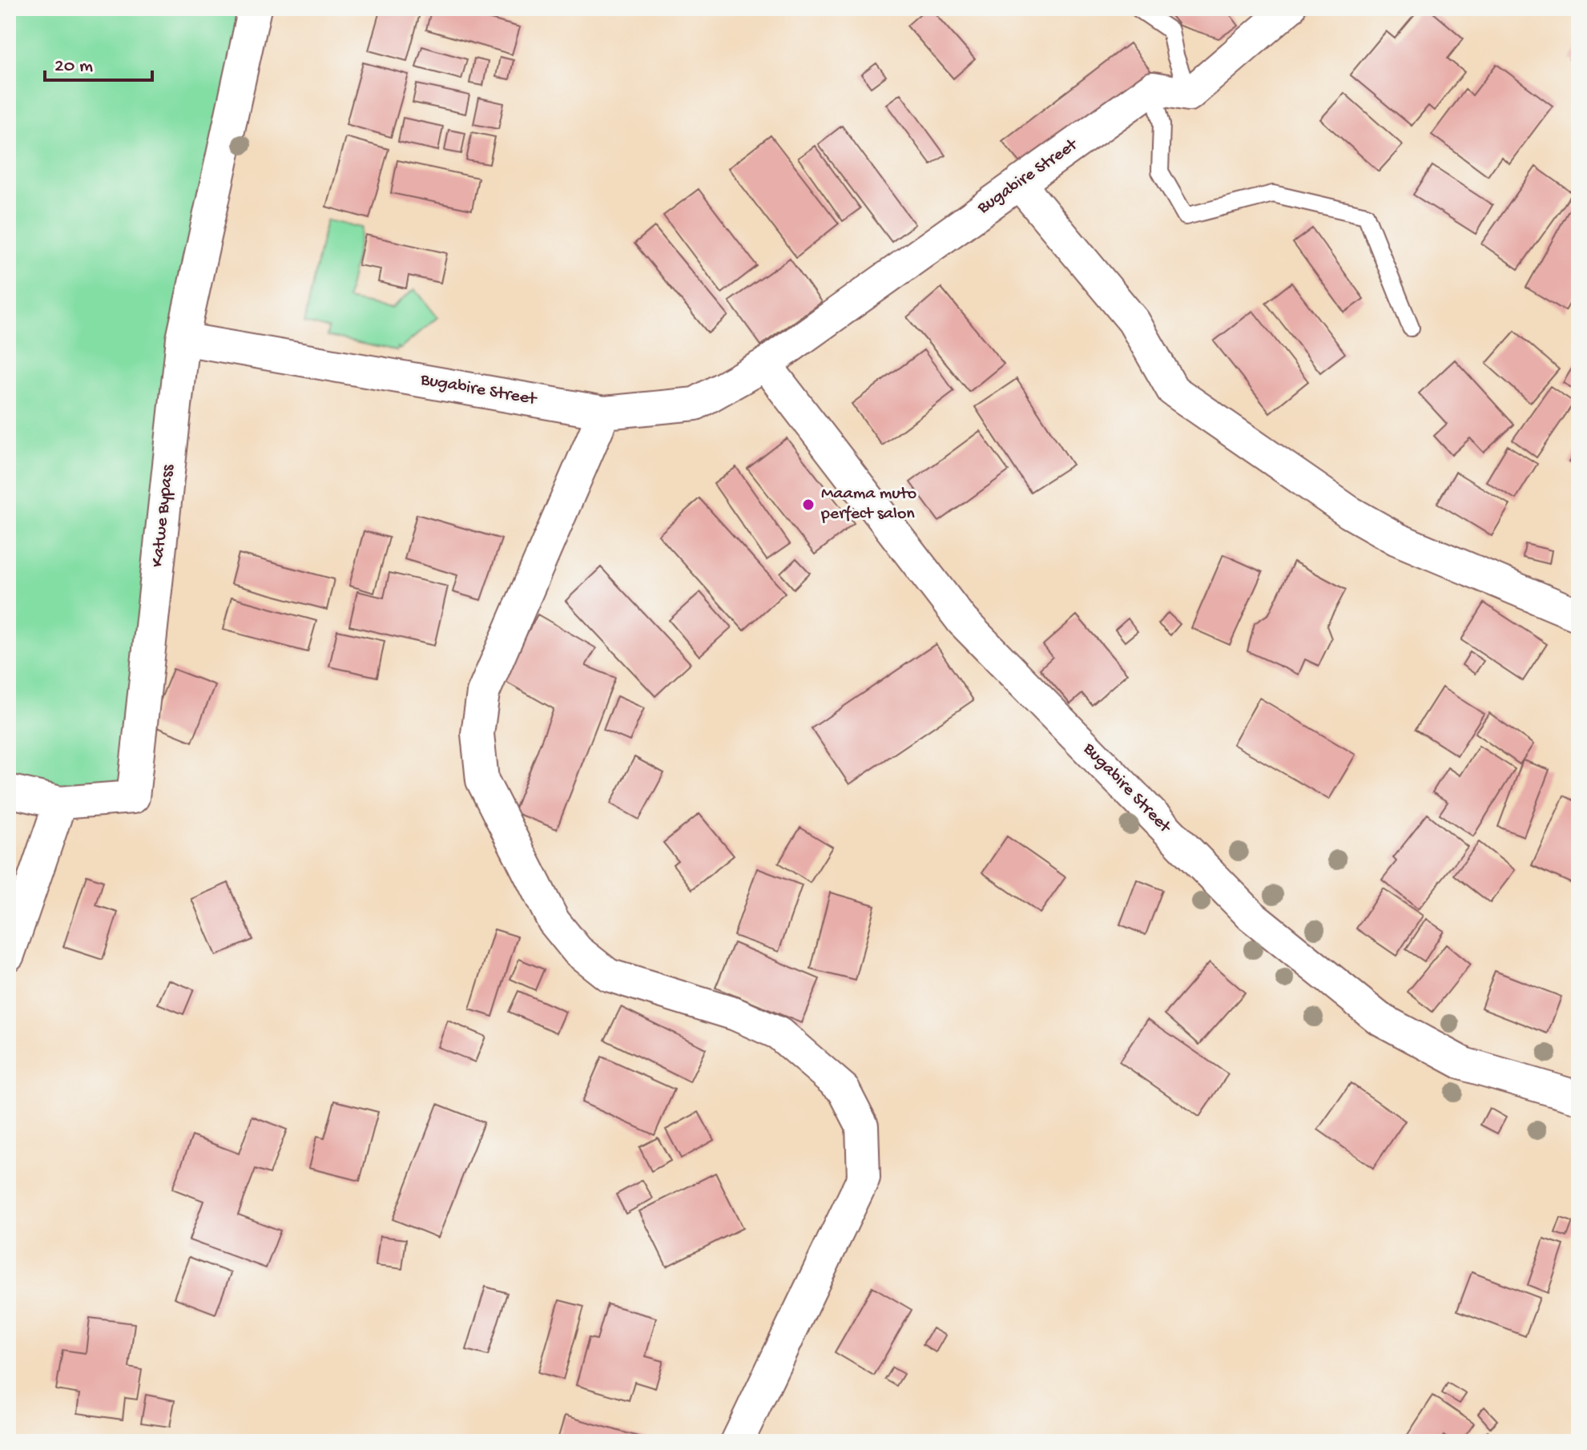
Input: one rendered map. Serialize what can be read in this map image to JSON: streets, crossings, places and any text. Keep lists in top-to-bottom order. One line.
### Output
{"streets":{"street":["Bugabire Street","Katwe Bypass"]},"crossings":[["Bugabire Street","Katwe Bypass"]],"places":["Maama muto perfect salon"],"scale_bar":"20 m"}
